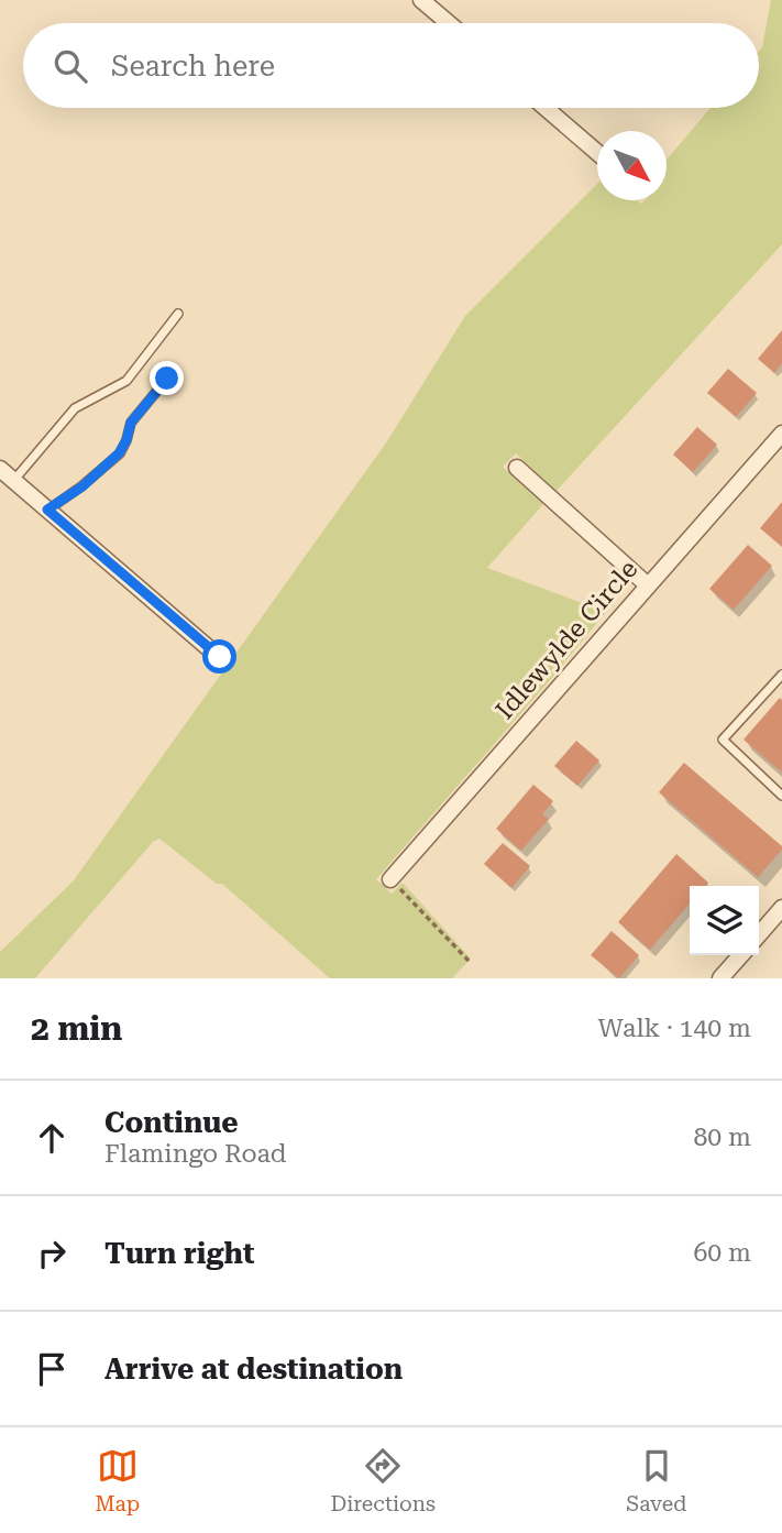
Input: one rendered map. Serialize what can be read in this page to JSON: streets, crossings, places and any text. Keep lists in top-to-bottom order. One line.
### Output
{"streets":{"street":["Idlewylde Circle"]},"north":"bottom right","page":{"search":"Search here","heading":["2 min","Walk · 140 m"],"list":[["Continue","Flamingo Road","80 m"],["Turn right","60 m"],"Arrive at destination"],"nav":["Map","Directions","Saved"]}}
